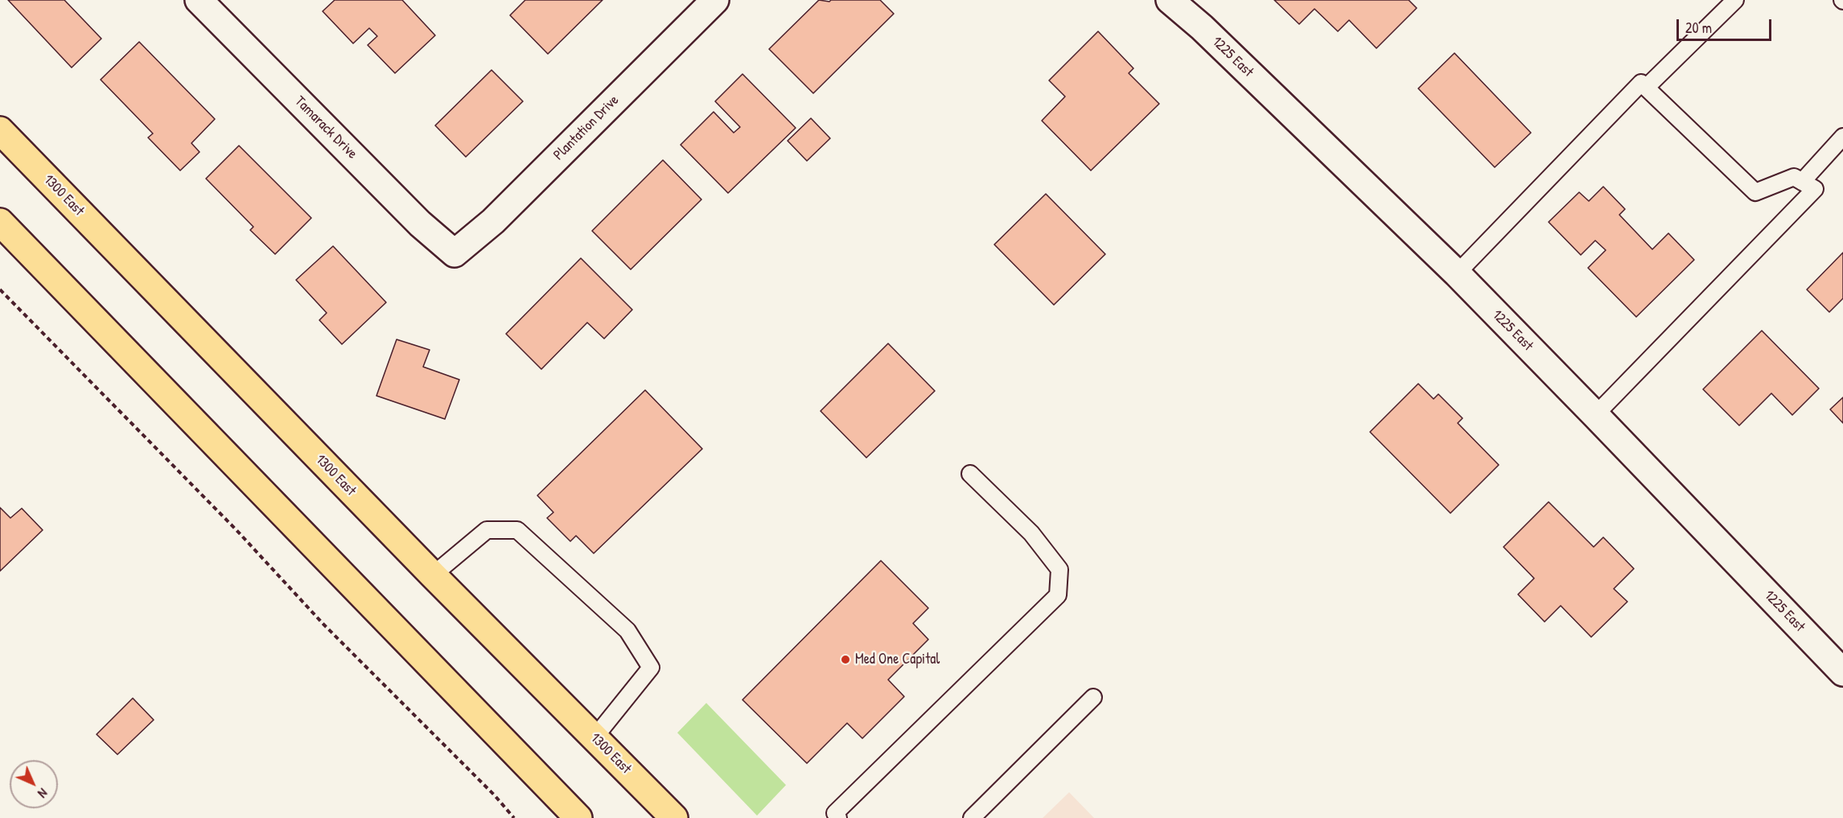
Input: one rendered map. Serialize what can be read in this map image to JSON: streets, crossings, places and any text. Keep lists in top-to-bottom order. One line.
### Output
{"streets":{"main road":["1300 East"],"street":["1225 East","Tamarack Drive","Plantation Drive"]},"crossings":[["Tamarack Drive","Plantation Drive"]],"places":["Med One Capital"],"scale_bar":"20 m","north":"bottom right"}
